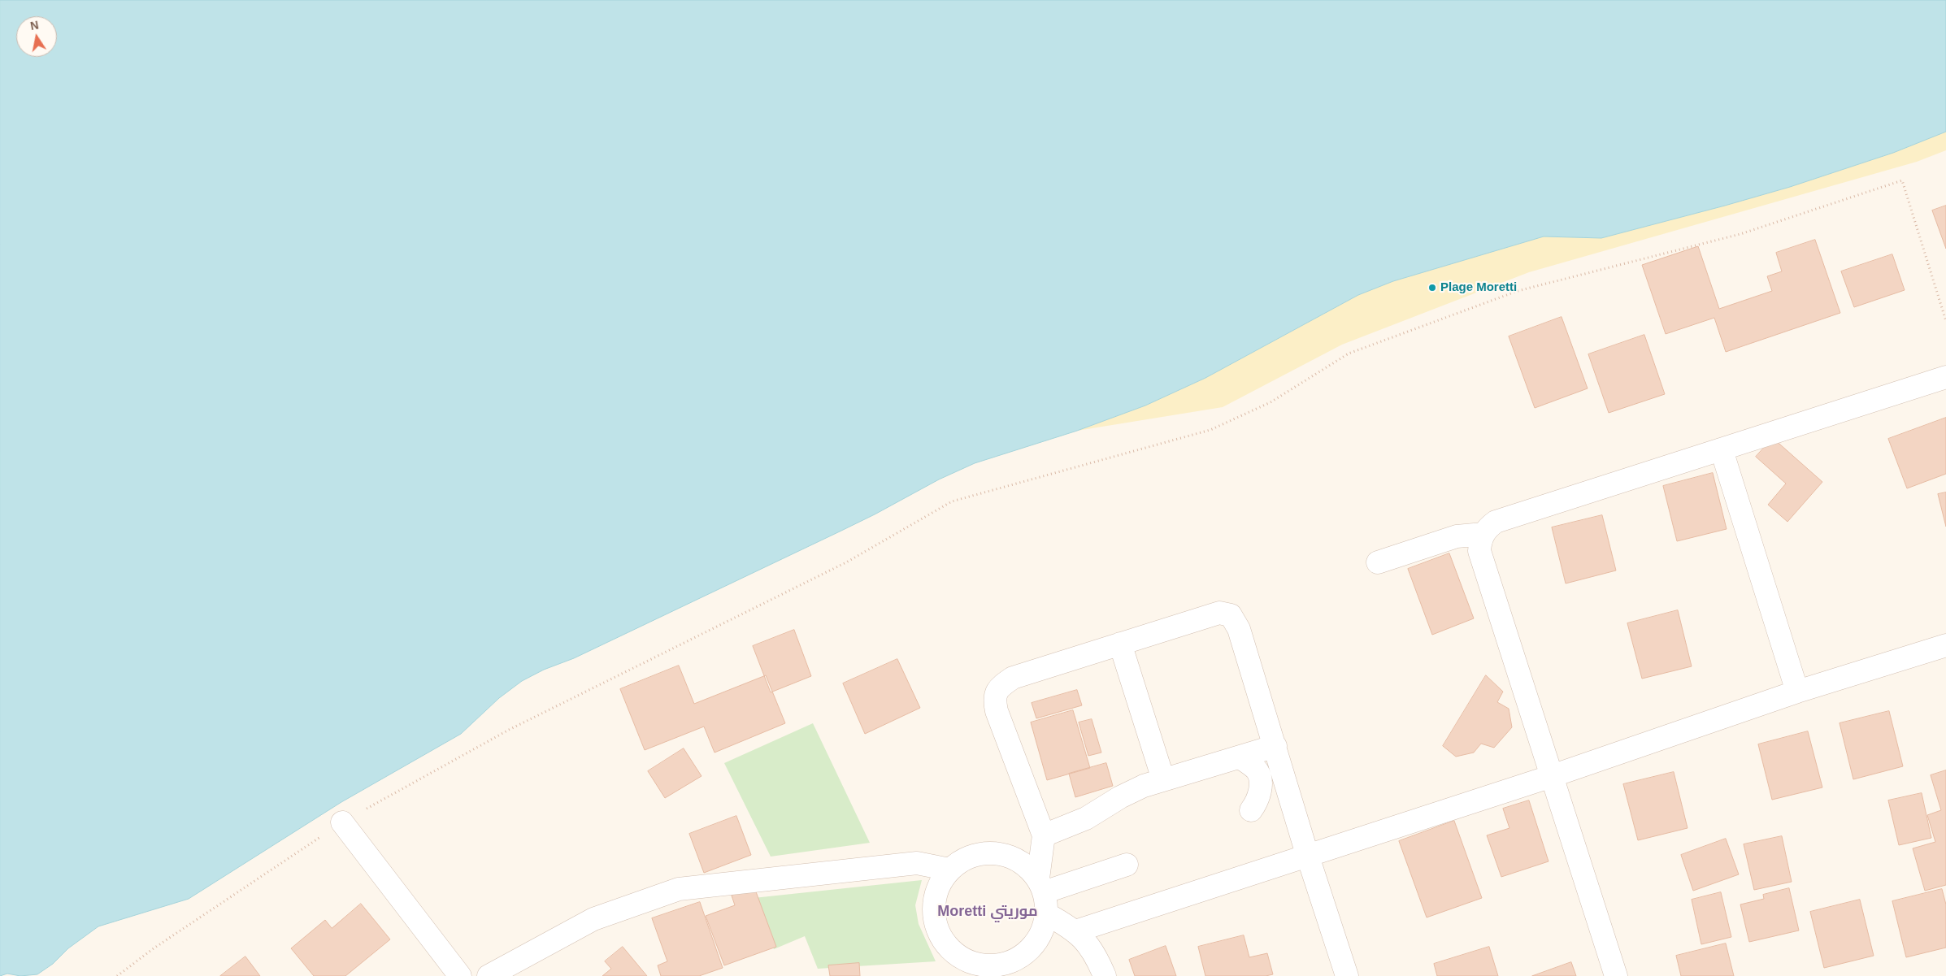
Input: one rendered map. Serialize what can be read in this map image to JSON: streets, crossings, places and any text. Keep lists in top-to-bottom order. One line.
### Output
{"districts":["Moretti موريتي"],"places":["Plage Moretti"],"north":"top"}
